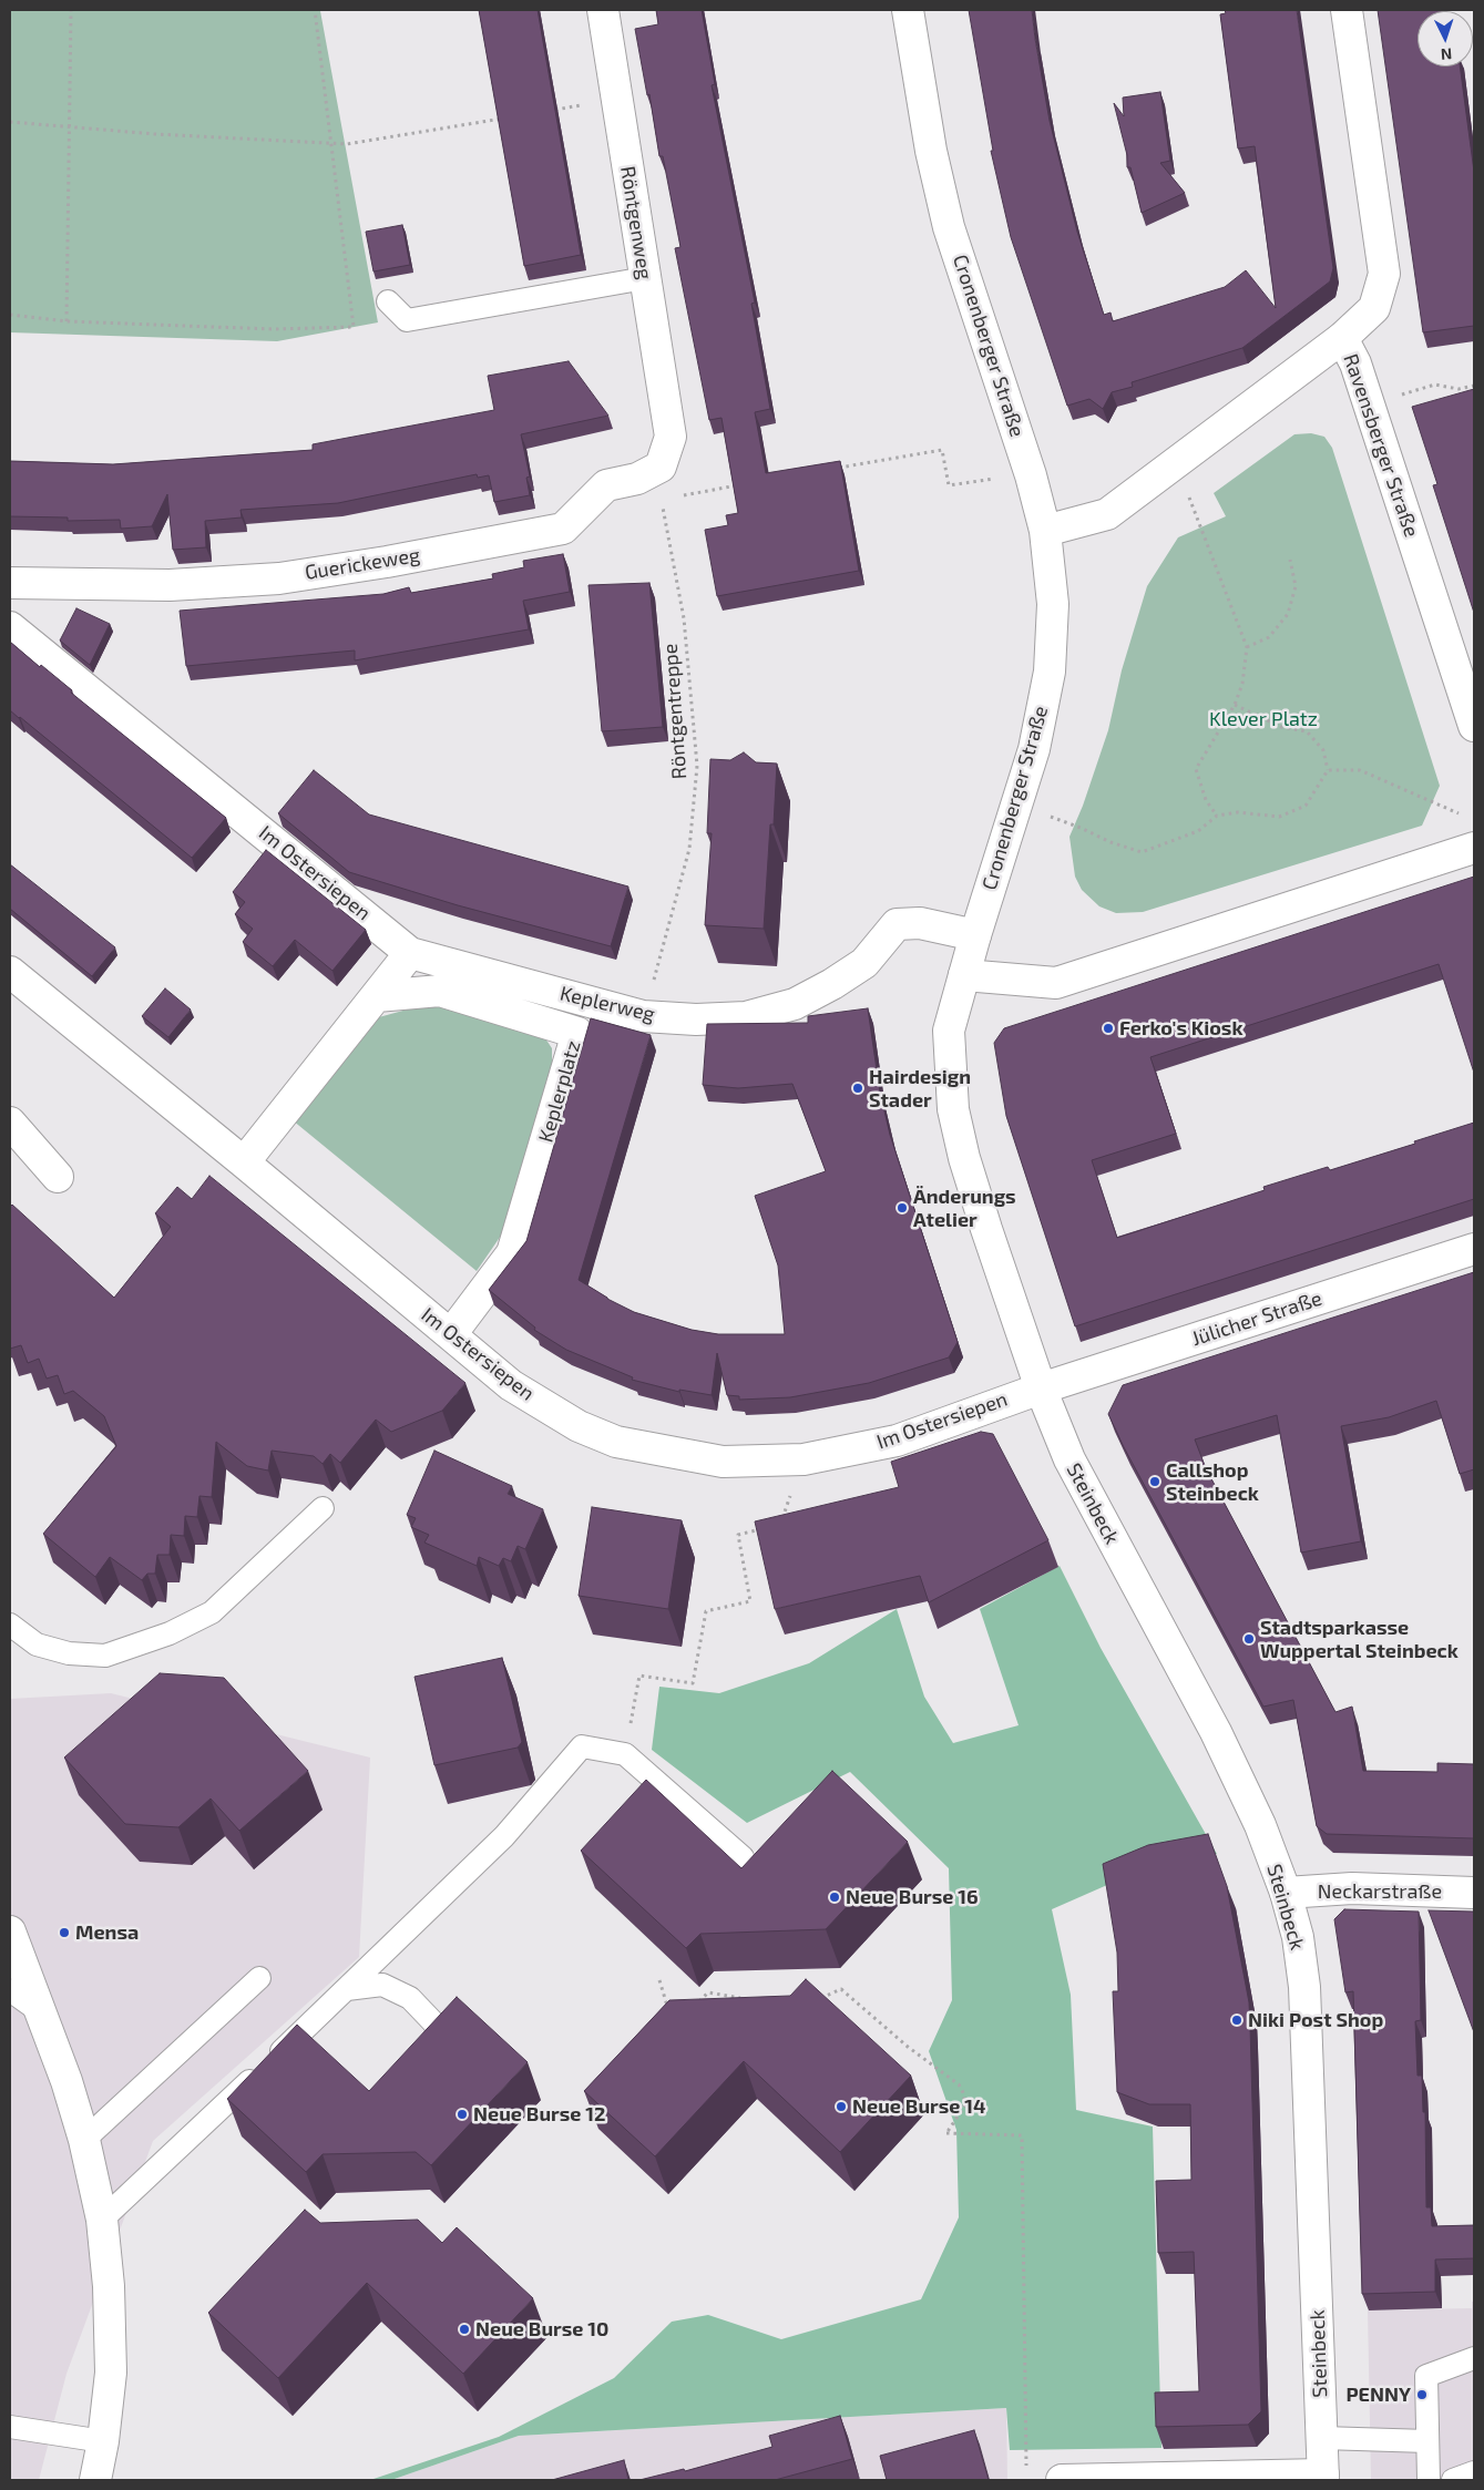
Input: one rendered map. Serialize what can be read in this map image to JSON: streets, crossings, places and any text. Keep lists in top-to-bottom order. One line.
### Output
{"streets":{"street":["Röntgenweg","Cronenberger Straße","Ravensberger Straße","Guerickeweg","Im Ostersiepen","Keplerweg","Keplerplatz","Jülicher Straße","Steinbeck","Neckarstraße"],"path":["Röntgentreppe"]},"crossings":[["Röntgenweg","Guerickeweg"],["Cronenberger Straße","Im Ostersiepen"],["Cronenberger Straße","Keplerweg"],["Cronenberger Straße","Jülicher Straße"],["Cronenberger Straße","Steinbeck"],["Im Ostersiepen","Keplerweg"],["Im Ostersiepen","Keplerplatz"],["Im Ostersiepen","Jülicher Straße"],["Im Ostersiepen","Steinbeck"],["Jülicher Straße","Steinbeck"],["Steinbeck","Neckarstraße"]],"parks":["Klever Platz"],"places":["Ferko's Kiosk","Hairdesign Stader","Änderungs Atelier","Callshop Steinbeck","Stadtsparkasse Wuppertal Steinbeck","Neue Burse 16","Mensa","Niki Post Shop","Neue Burse 14","Neue Burse 12","Neue Burse 10","PENNY"],"north":"bottom"}
